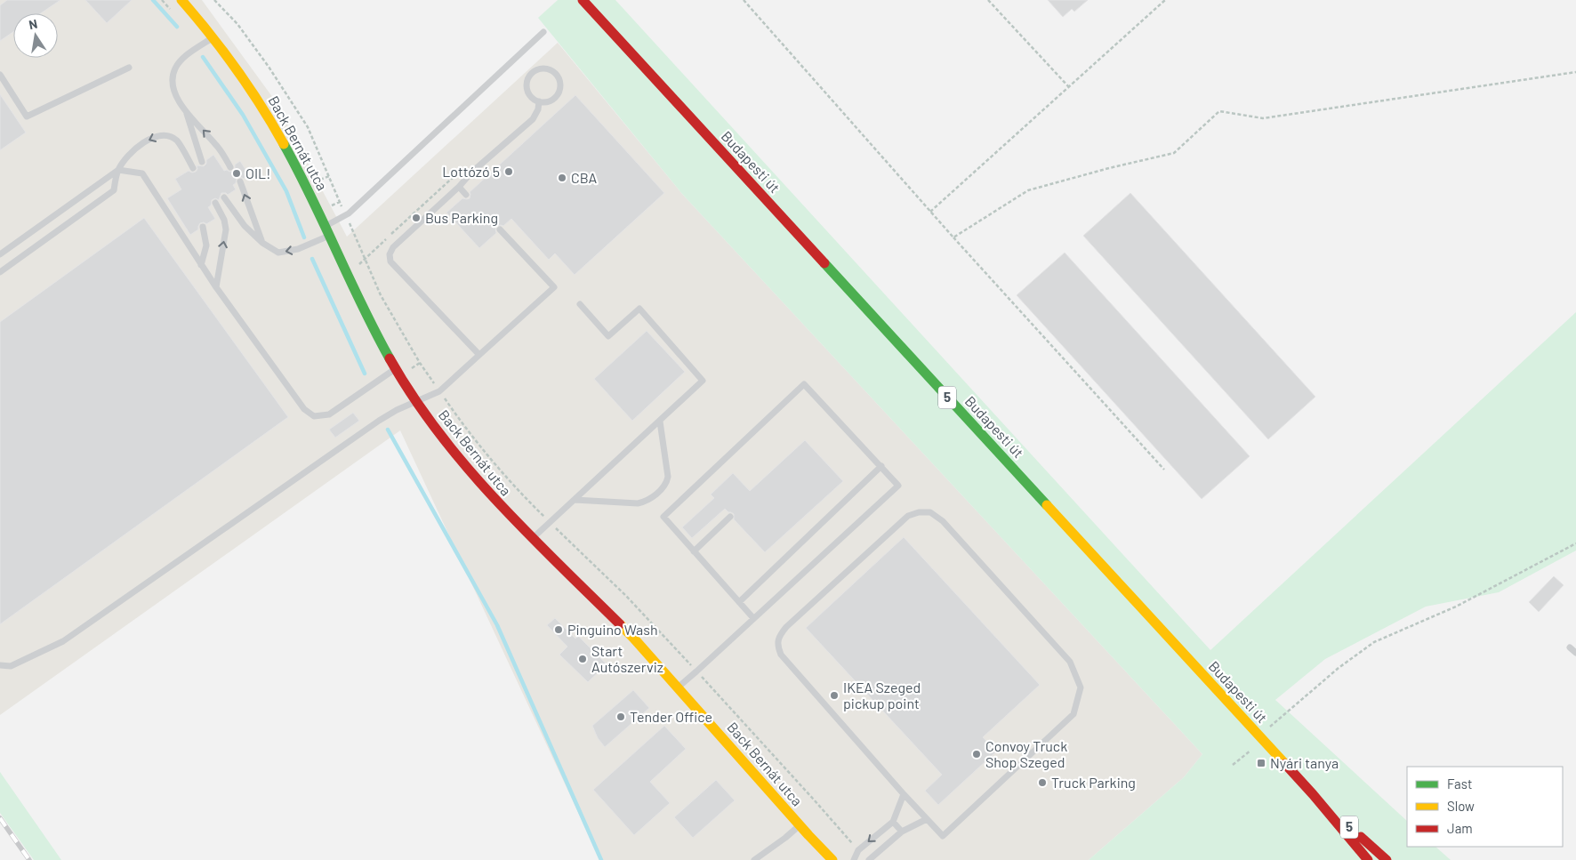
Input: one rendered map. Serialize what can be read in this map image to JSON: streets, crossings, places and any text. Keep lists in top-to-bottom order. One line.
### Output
{"streets":{"main road":["Back Bernát utca","Budapesti út","5"]},"places":{"other":["Lottózó 5","OIL!","CBA","Bus Parking","Pinguino Wash","Start Autószerviz","IKEA Szeged pickup point","Tender Office","Convoy Truck Shop Szeged","Truck Parking"],"transit":["Nyári tanya"]},"legend":["Fast","Slow","Jam"],"north":"top"}
